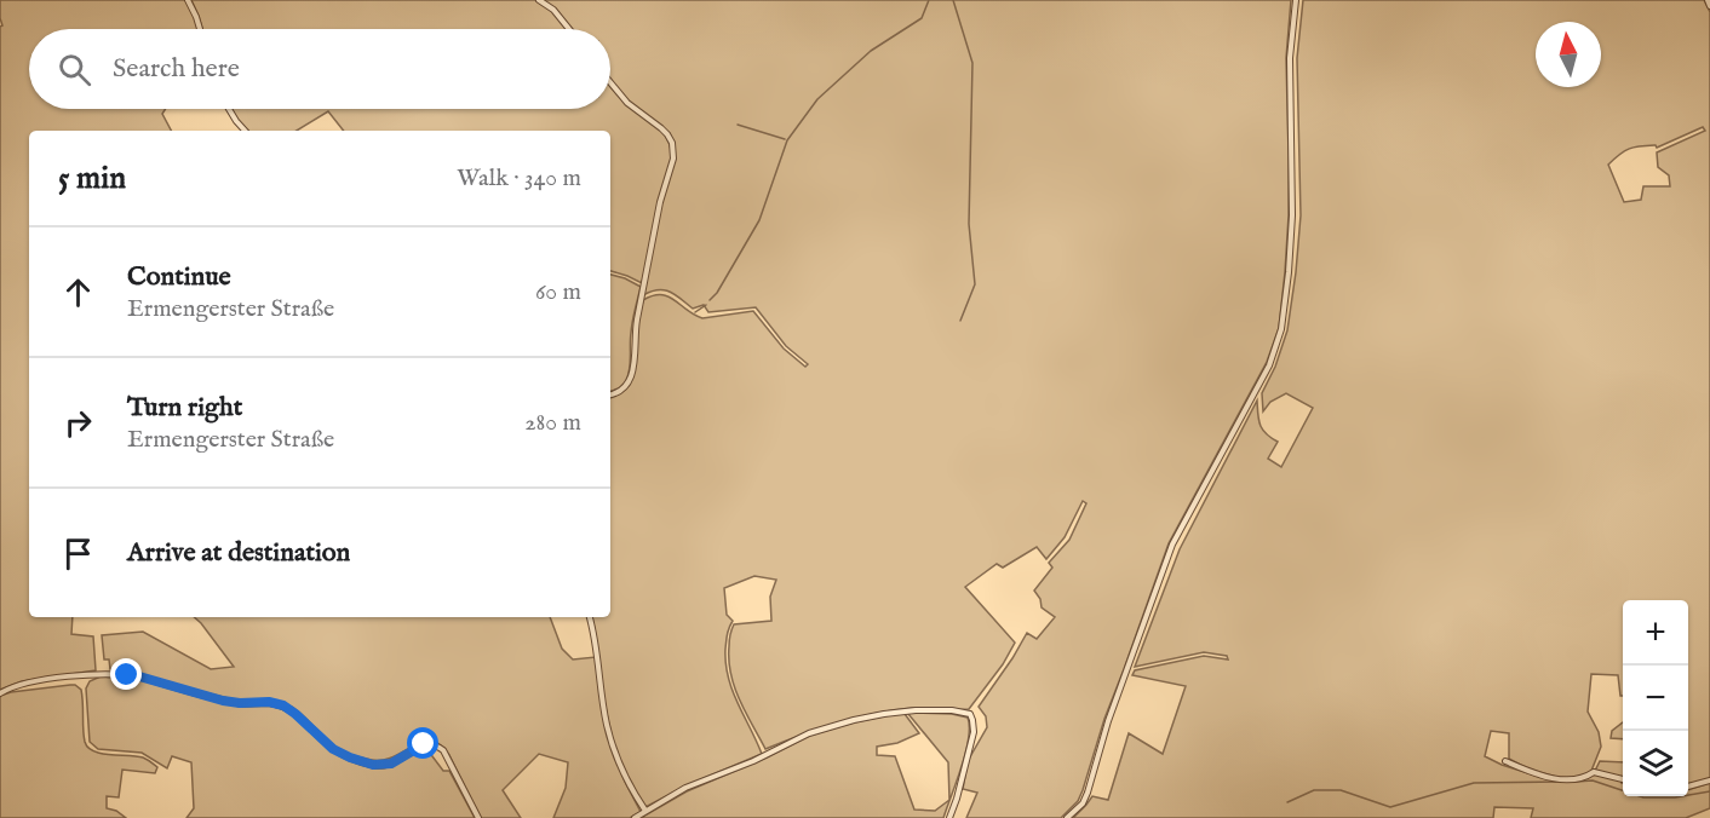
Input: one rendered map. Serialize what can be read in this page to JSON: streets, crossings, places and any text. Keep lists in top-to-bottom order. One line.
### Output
{"north":"top","page":{"search":"Search here","heading":["5 min","Walk · 340 m"],"list":[["Continue","Ermengerster Straße","60 m"],["Turn right","Ermengerster Straße","280 m"],"Arrive at destination"],"map_buttons":["+","−"]}}
